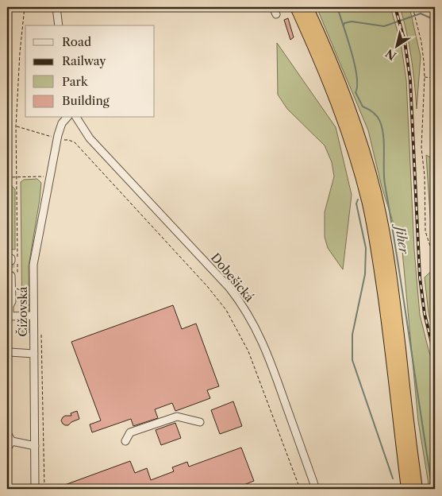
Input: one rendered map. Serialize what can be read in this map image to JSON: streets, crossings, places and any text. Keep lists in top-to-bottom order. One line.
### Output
{"streets":{"street":["Dobešická","Čížovská"]},"water":["Jiher"],"legend":["Road","Railway","Park","Building"],"north":"bottom left"}
